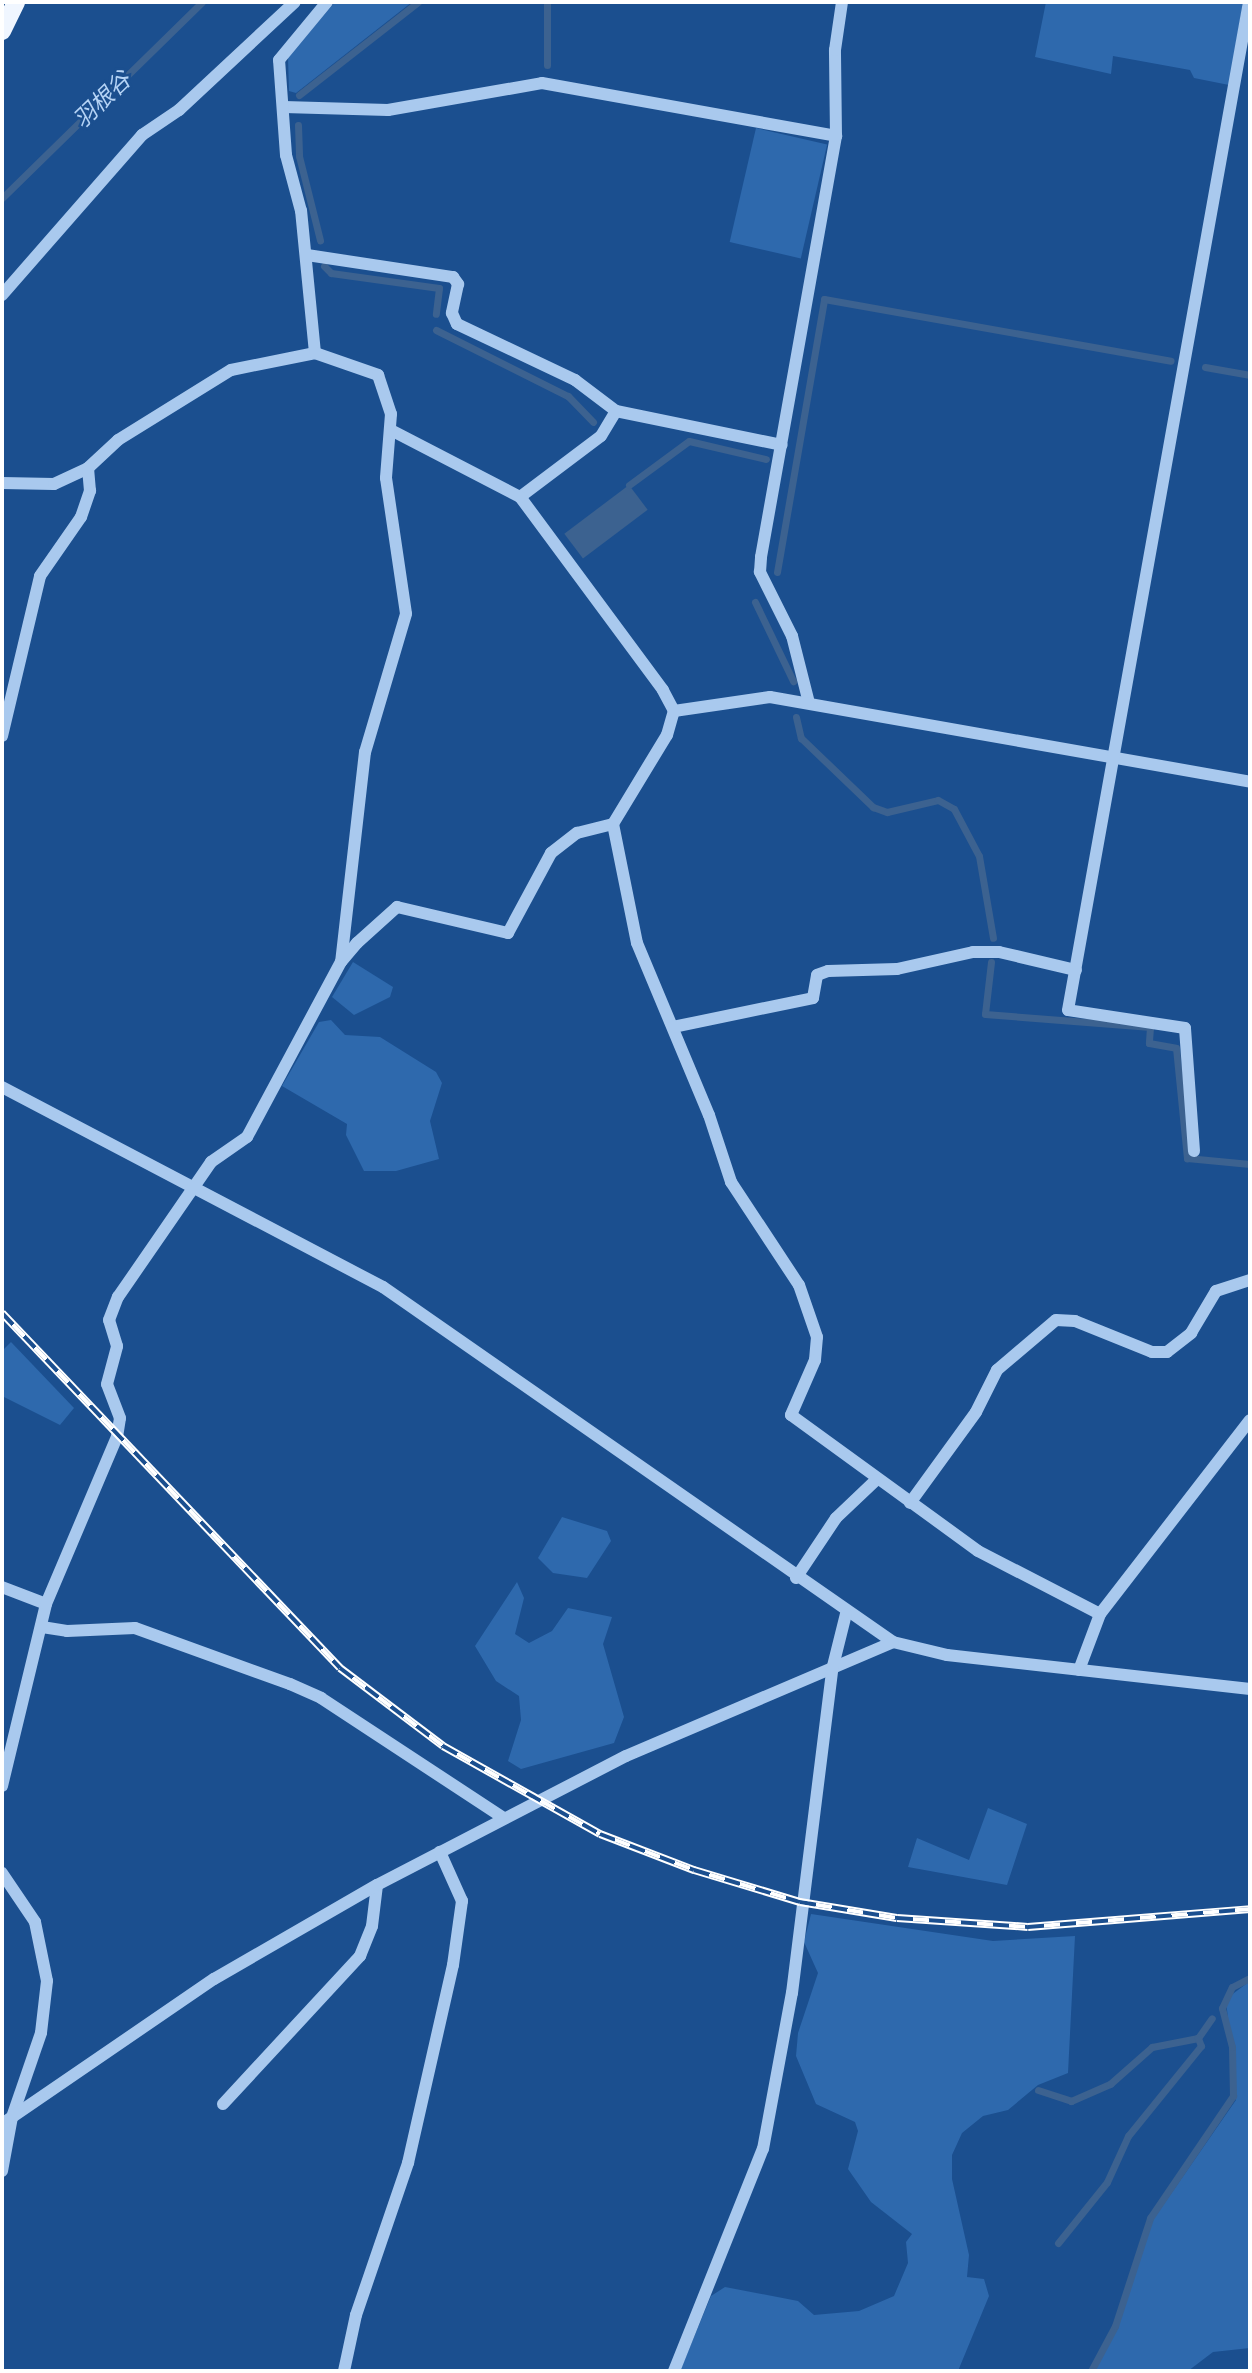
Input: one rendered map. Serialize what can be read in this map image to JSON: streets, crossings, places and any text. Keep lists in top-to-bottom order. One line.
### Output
{"water":["羽根谷"]}
